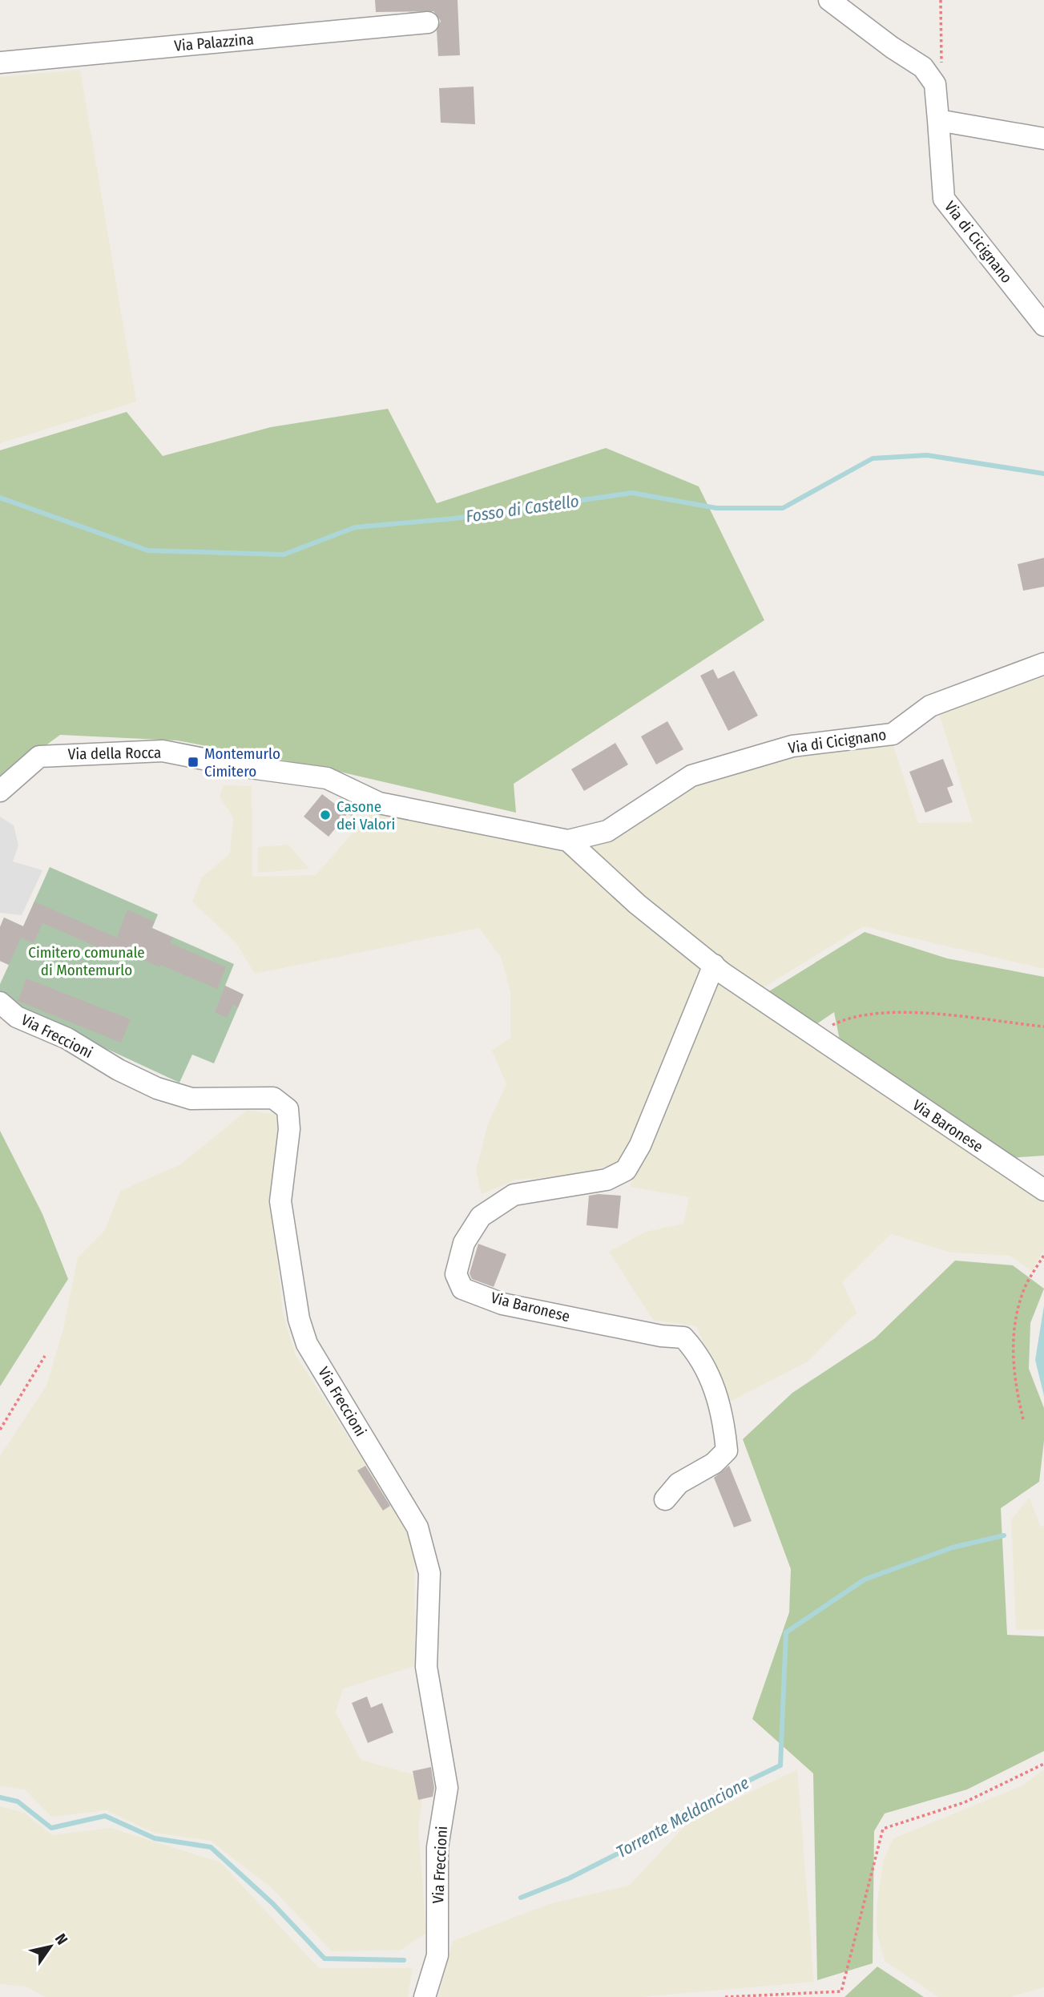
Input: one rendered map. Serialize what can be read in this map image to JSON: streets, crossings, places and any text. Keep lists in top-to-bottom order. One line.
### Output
{"streets":{"street":["Via Palazzina","Via di Cicignano","Via della Rocca","Via Freccioni","Via Baronese"]},"crossings":[["Via di Cicignano","Via della Rocca"],["Via di Cicignano","Via Baronese"],["Via della Rocca","Via Baronese"]],"water":["Fosso di Castello","Torrente Meldancione"],"parks":["Cimitero comunale di Montemurlo"],"places":{"transit":["Montemurlo Cimitero"],"other":["Casone dei Valori"]},"north":"top right"}
